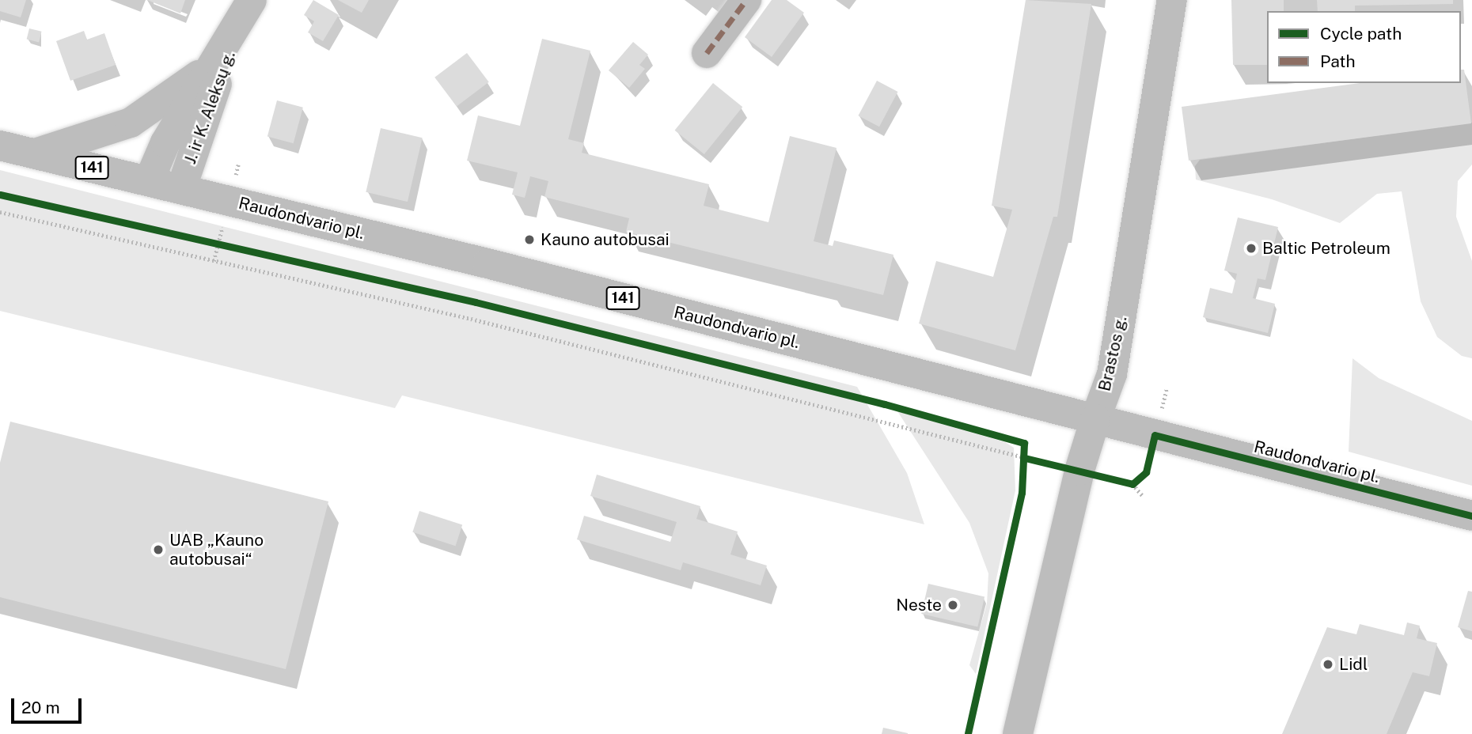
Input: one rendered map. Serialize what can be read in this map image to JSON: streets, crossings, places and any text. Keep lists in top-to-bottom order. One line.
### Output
{"streets":{"main road":["J. ir K. Aleksų g.","141","Raudondvario pl.","Brastos g."]},"crossings":[["J. ir K. Aleksų g.","Raudondvario pl."],["Raudondvario pl.","Brastos g."]],"places":["Kauno autobusai","Baltic Petroleum","UAB „Kauno autobusai“","Neste","Lidl"],"legend":["Cycle path","Path"],"scale_bar":"20 m"}
